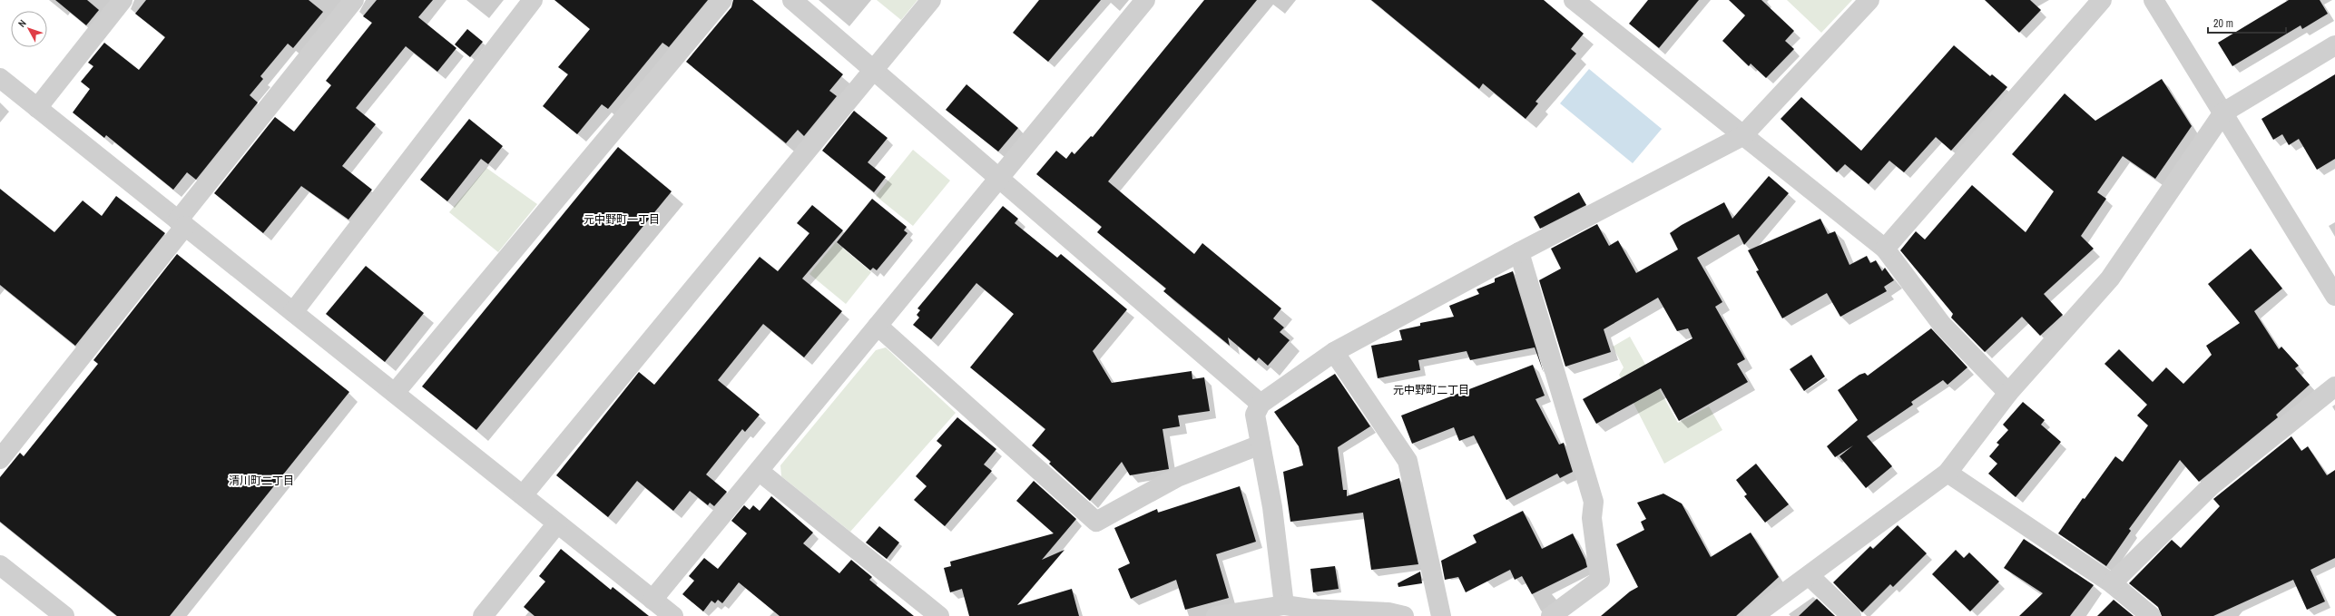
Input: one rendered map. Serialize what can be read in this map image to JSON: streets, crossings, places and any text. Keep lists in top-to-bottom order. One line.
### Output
{"districts":["元中野町一丁目","元中野町二丁目","清川町二丁目"],"scale_bar":"20 m","north":"top left"}
